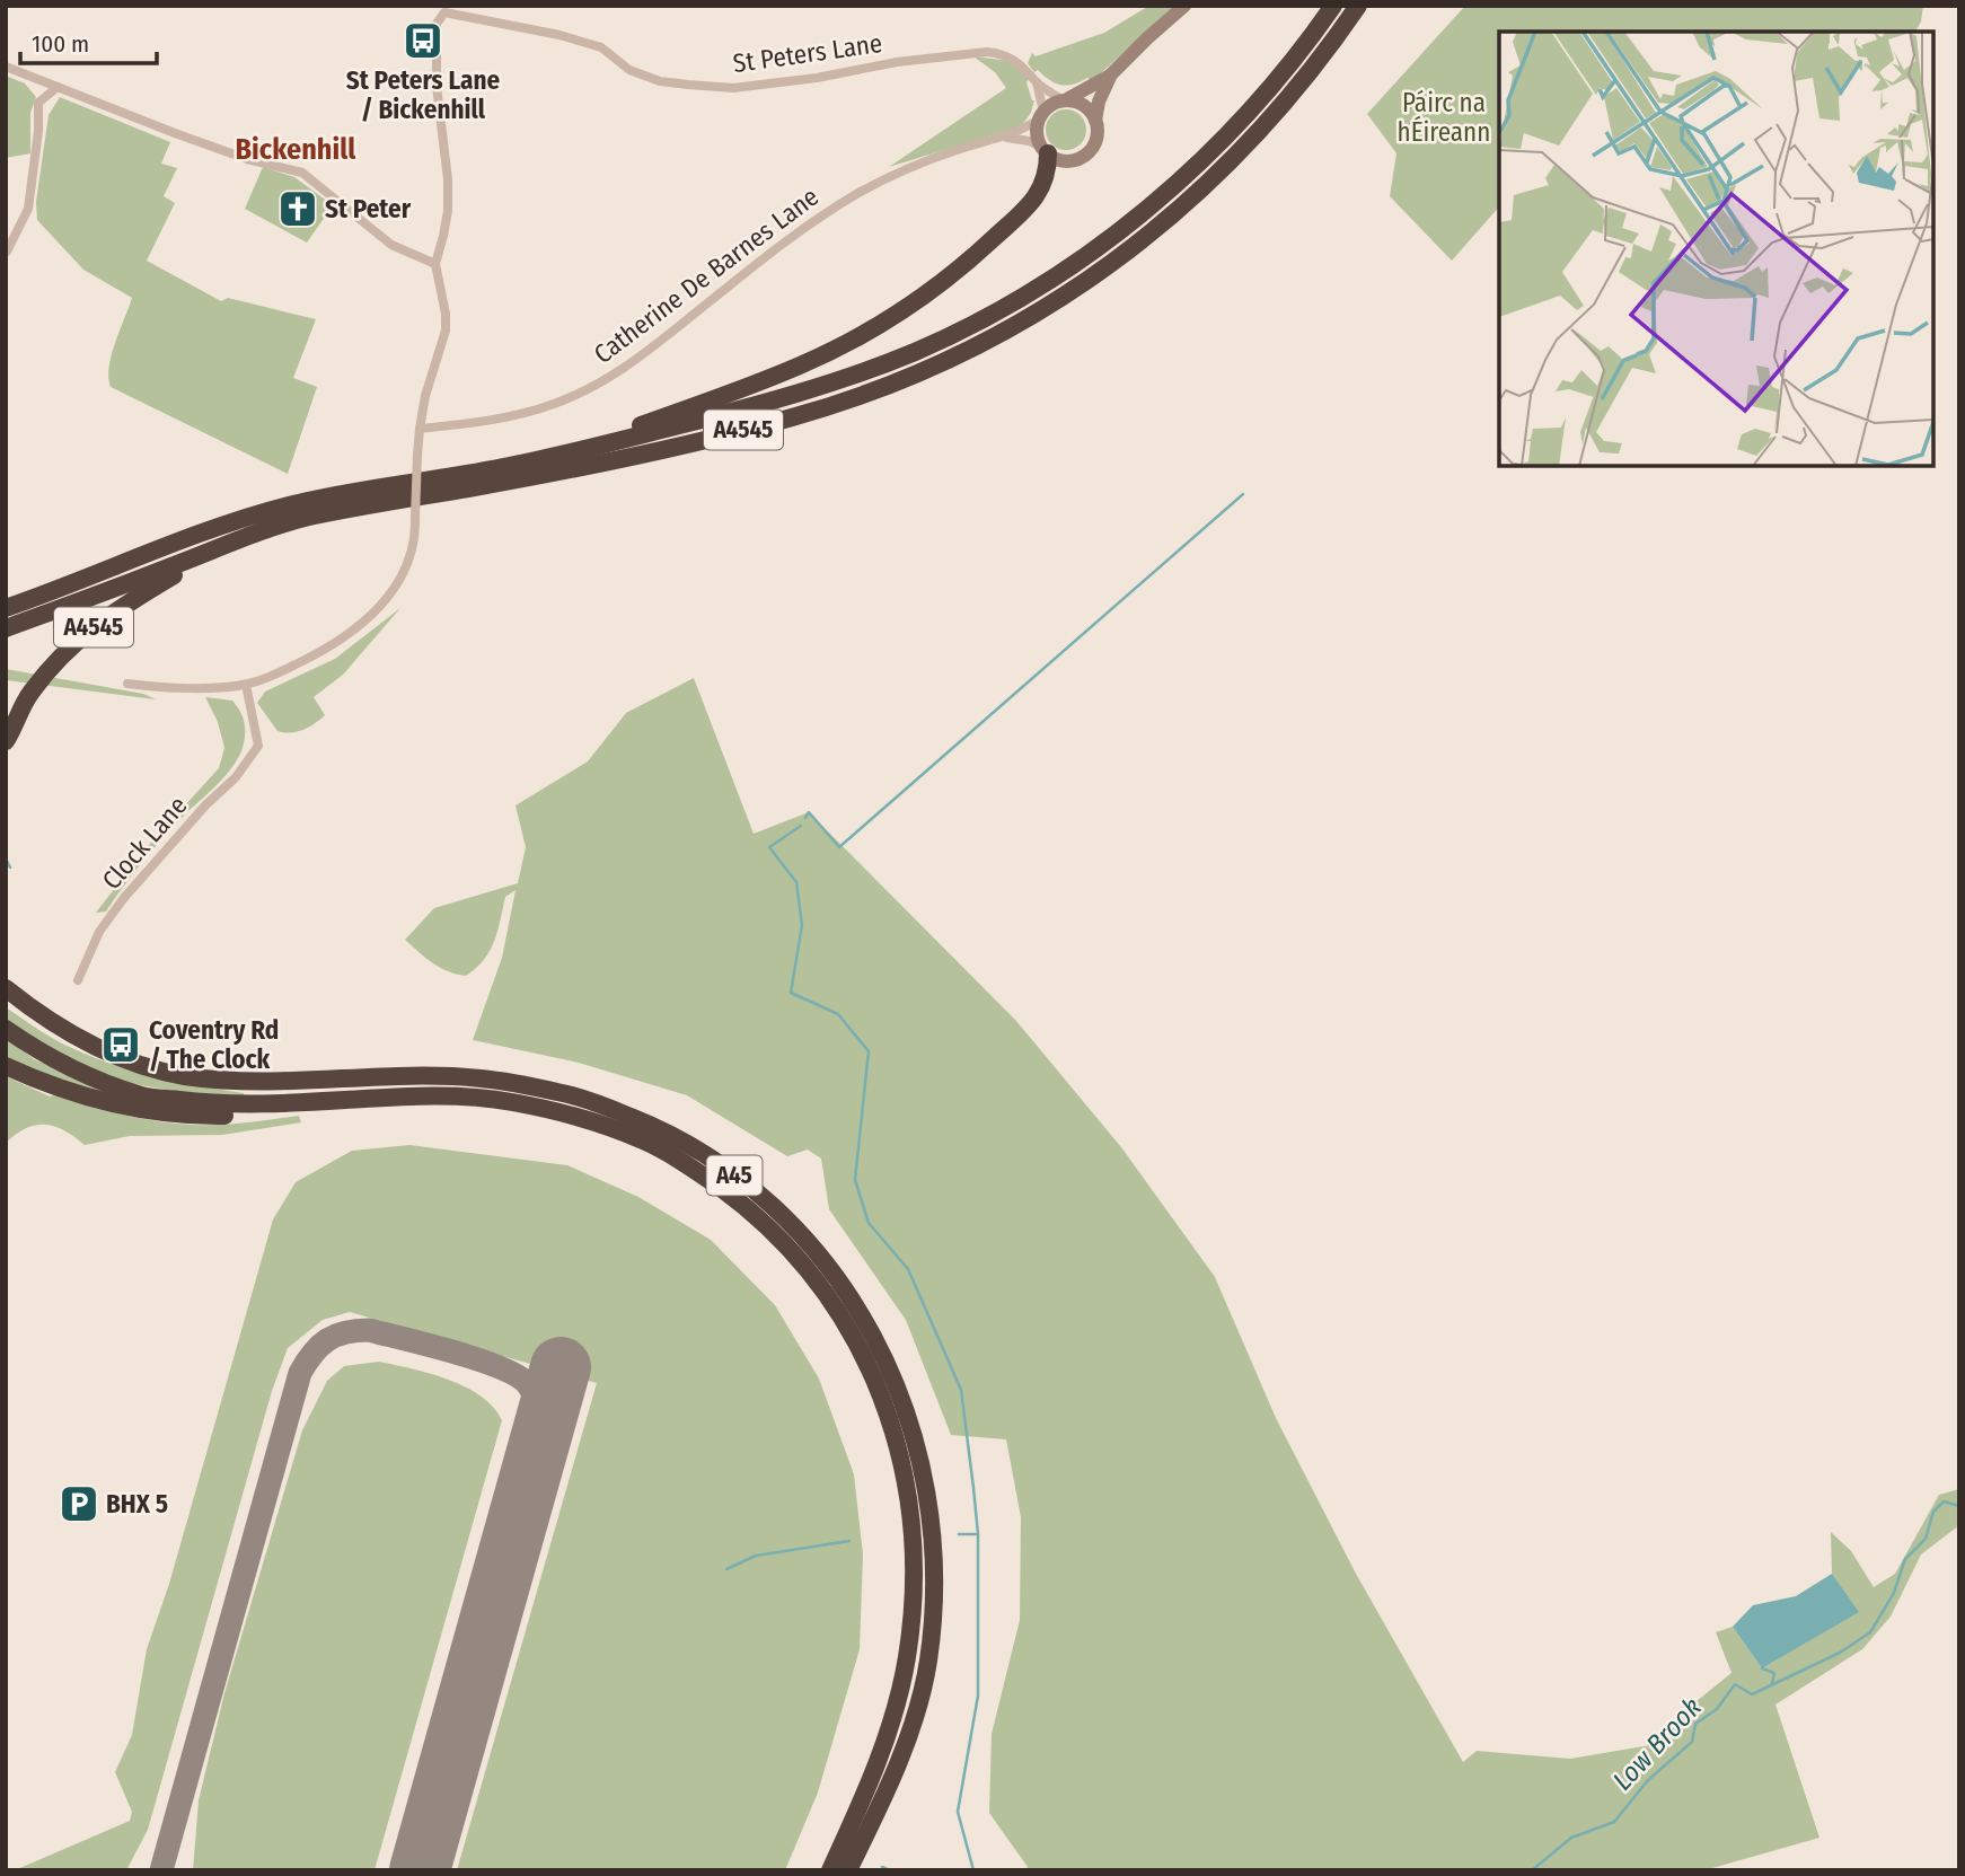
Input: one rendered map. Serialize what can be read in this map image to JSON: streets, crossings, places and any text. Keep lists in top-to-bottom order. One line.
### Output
{"streets":{"highway":["A4545","A45"],"street":["St Peters Lane","Catherine De Barnes Lane","Clock Lane"]},"crossings":[["St Peters Lane","Catherine De Barnes Lane"]],"districts":["Bickenhill"],"water":["Low Brook"],"parks":["Páirc na hÉireann"],"places":{"bus stop":["St Peters Lane / Bickenhill","Coventry Rd / The Clock"],"church":["St Peter"],"parking":["BHX 5"]},"scale_bar":"100 m"}
